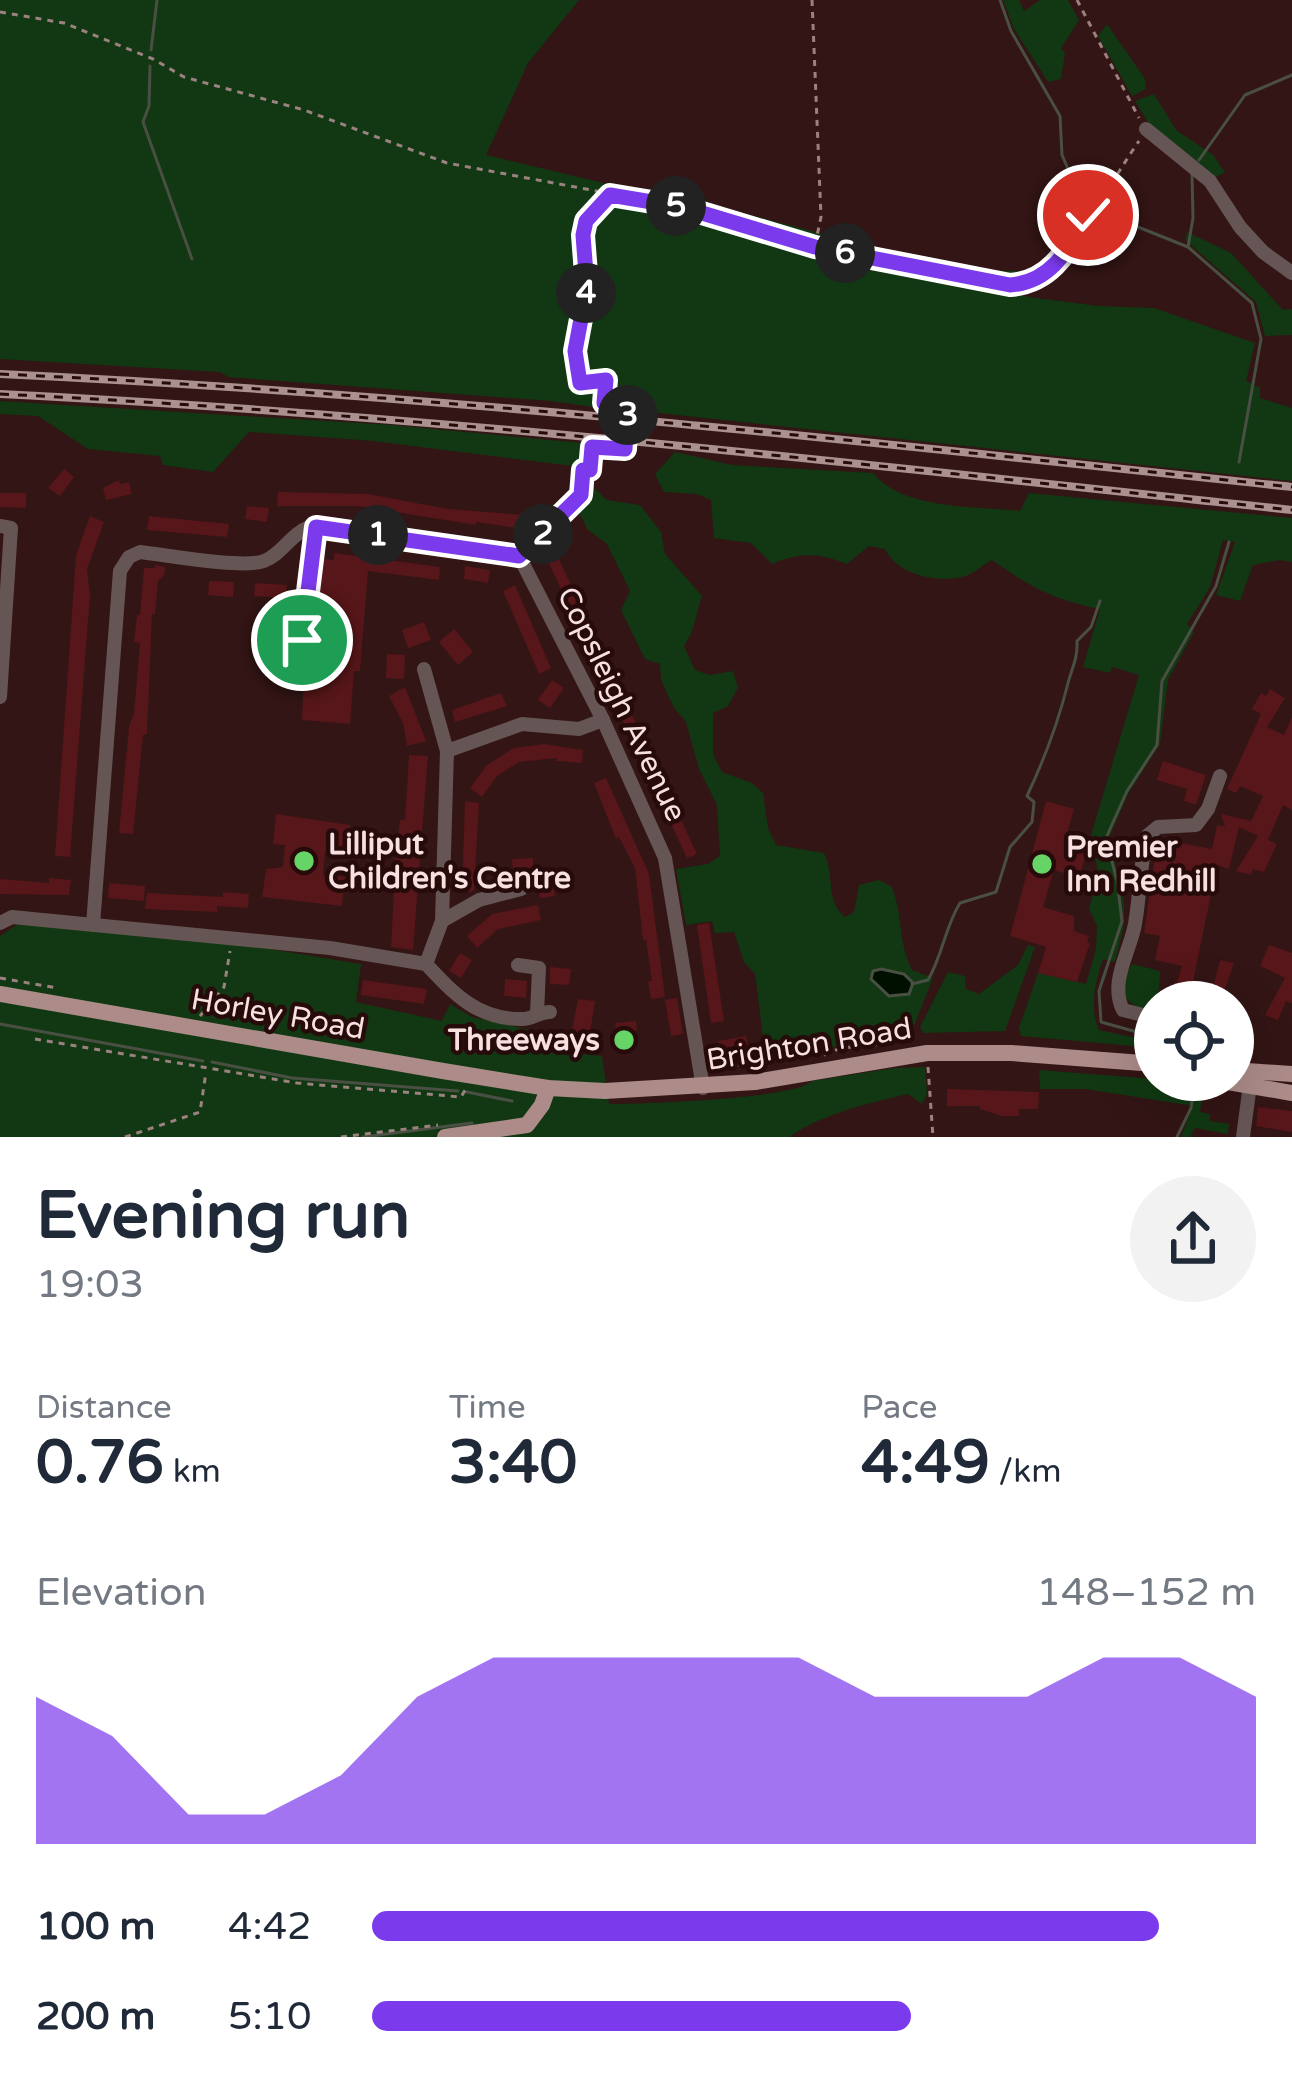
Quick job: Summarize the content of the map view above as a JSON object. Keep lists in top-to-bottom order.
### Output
{
  "streets": {
    "main road": ["Horley Road", "Brighton Road"],
    "street": ["Copsleigh Avenue"]
  },
  "crossings": [
    ["Copsleigh Avenue", "Brighton Road"],
    ["Horley Road", "Brighton Road"]
  ],
  "places": ["Lilliput Children's Centre", "Premier Inn Redhill", "Threeways"],
  "page": {
    "pins": [
      "5",
      "6",
      "4",
      "3",
      "2",
      "1"
    ],
    "heading": ["Evening run", "19:03"],
    "stats": [
      ["Distance", "0.76 km"],
      ["Time", "3:40"],
      ["Pace", "4:49 /km"]
    ],
    "chart": ["Elevation", "148–152 m"],
    "list": [
      {
        "name": "100 m",
        "note": "4:42"
      },
      {
        "name": "200 m",
        "note": "5:10"
      }
    ]
  }
}
